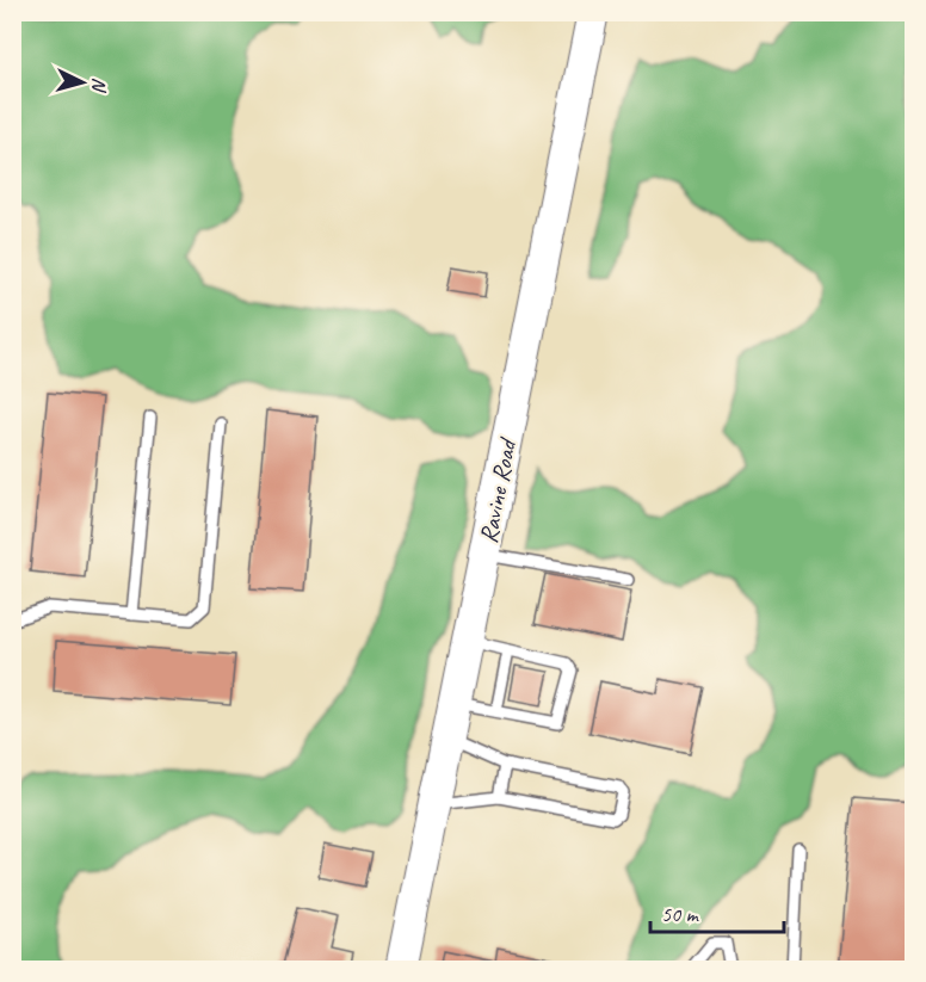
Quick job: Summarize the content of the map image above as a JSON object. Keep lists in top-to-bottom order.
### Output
{
  "streets": {
    "street": ["Ravine Road"]
  },
  "scale_bar": "50 m",
  "north": "right"
}
